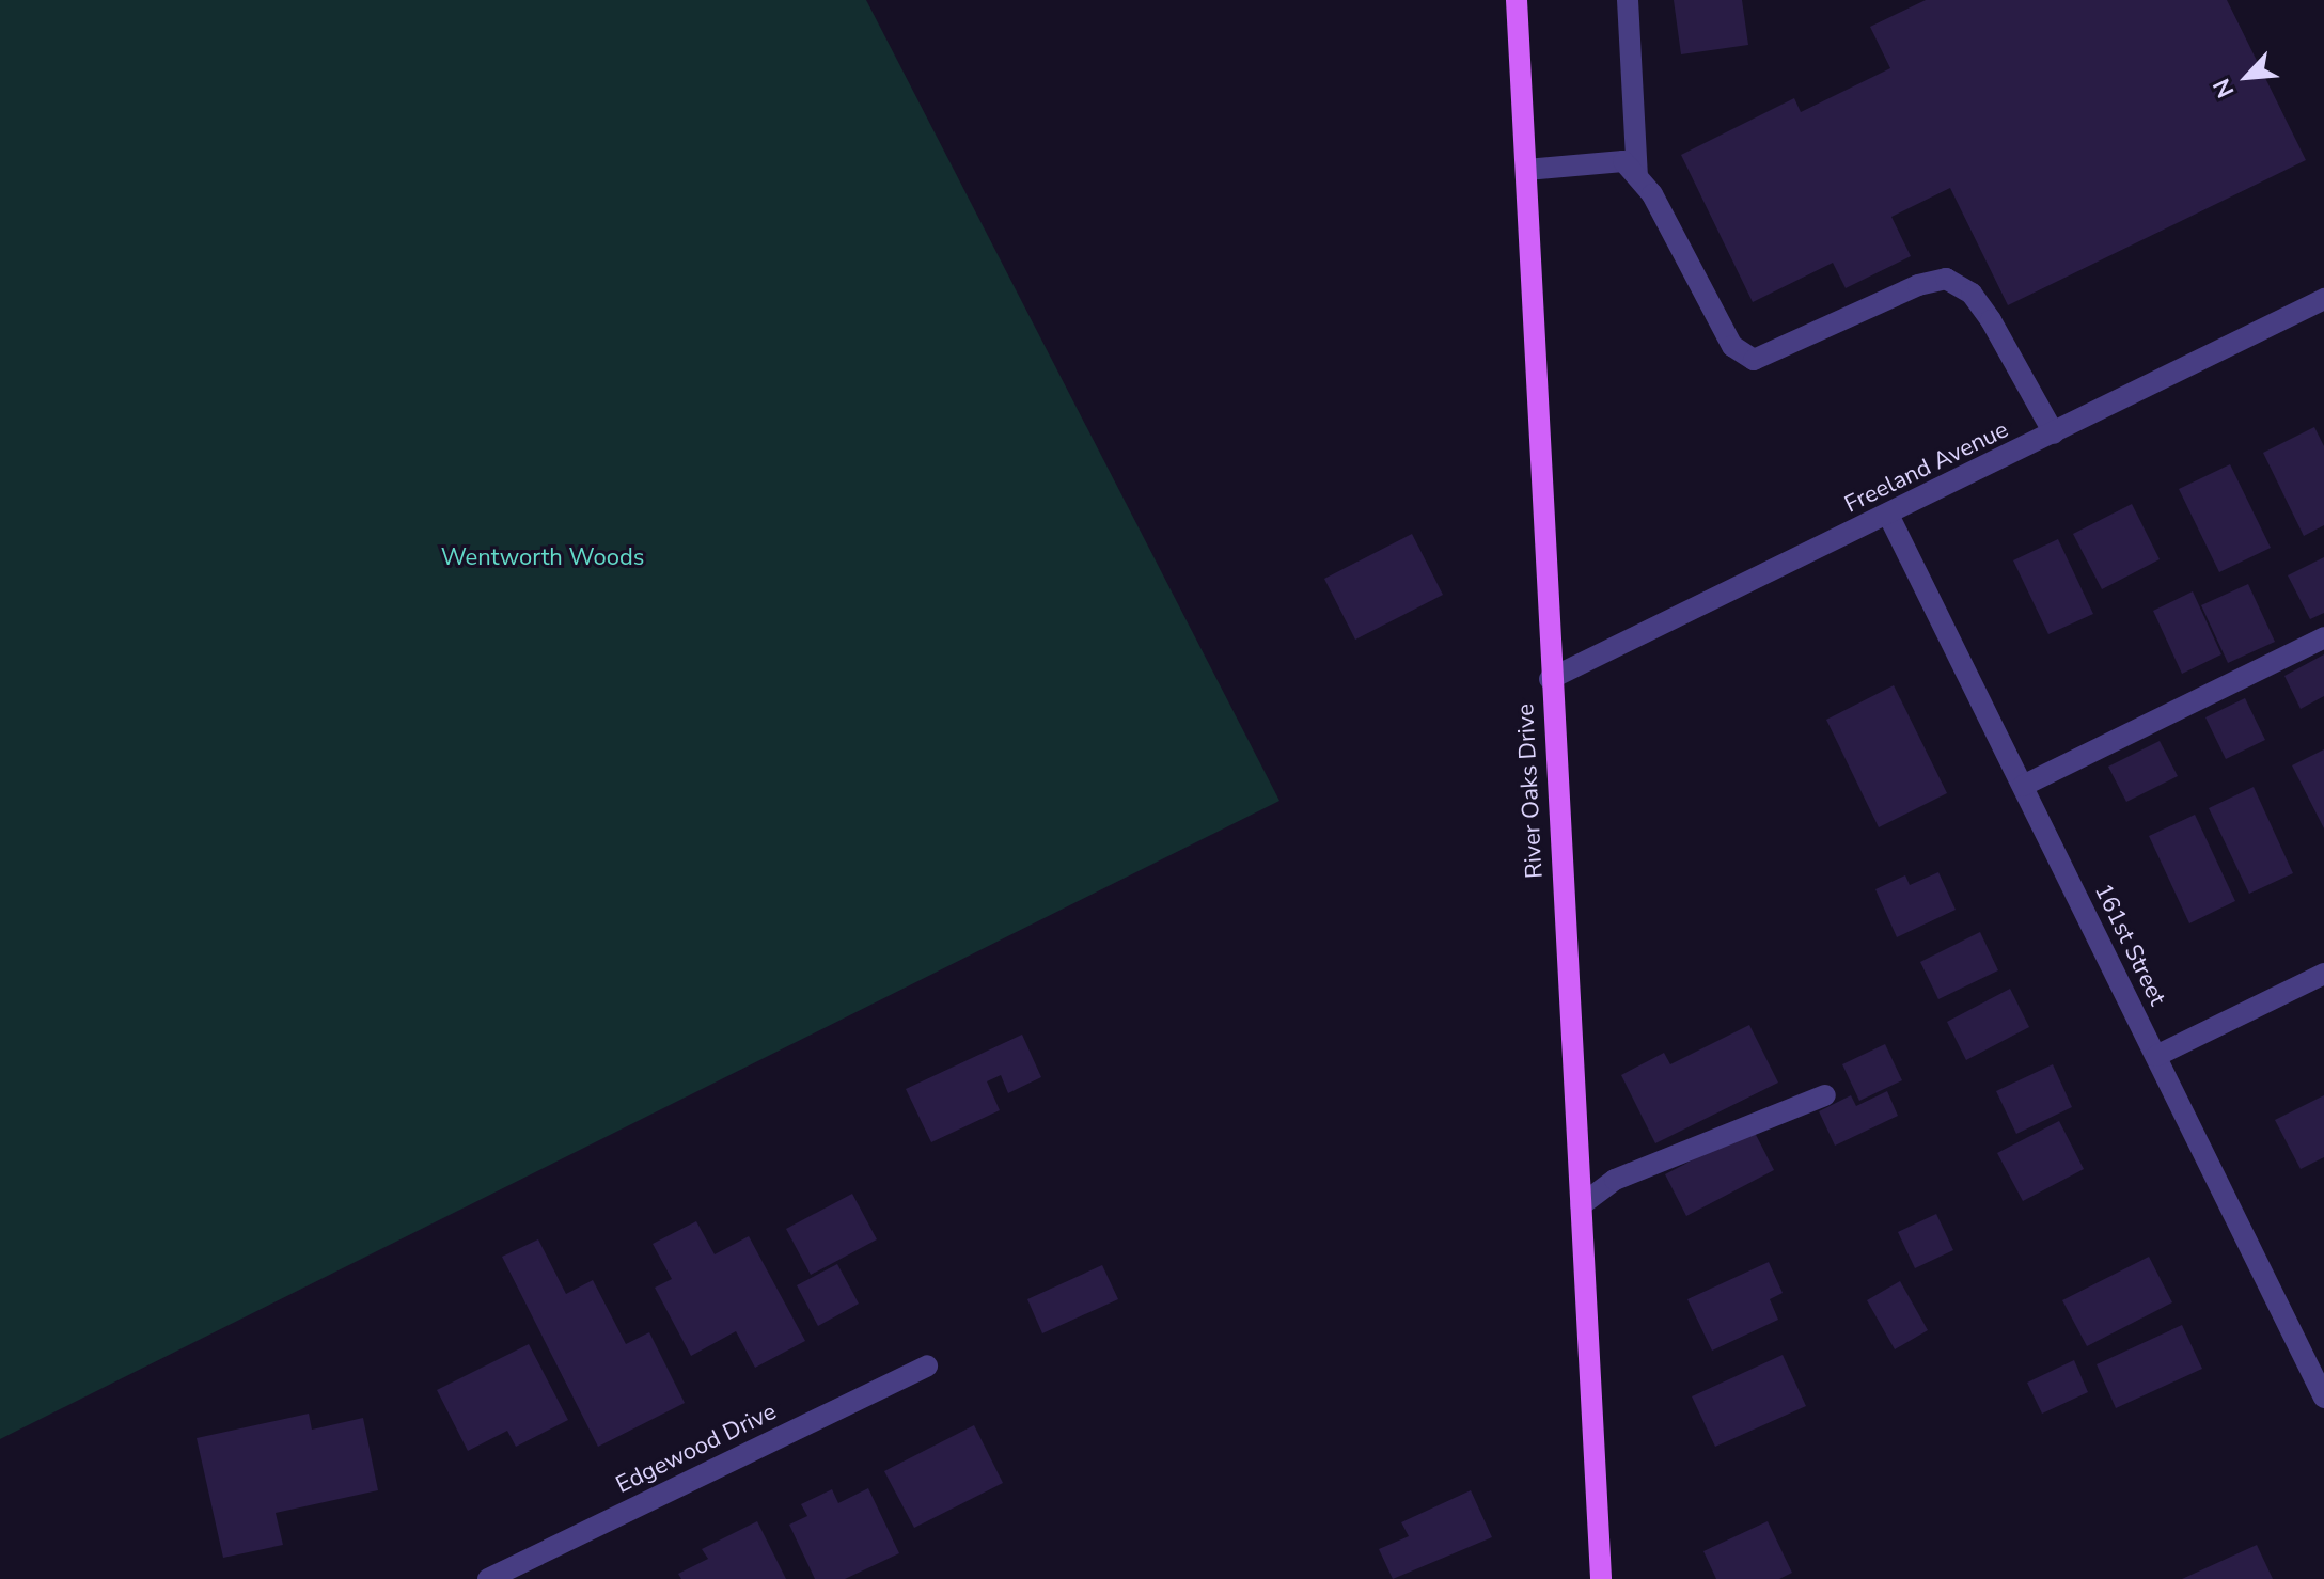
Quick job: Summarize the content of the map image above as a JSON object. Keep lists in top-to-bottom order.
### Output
{
  "streets": {
    "main road": ["River Oaks Drive"],
    "street": ["Freeland Avenue", "161st Street", "Edgewood Drive"]
  },
  "crossings": [
    ["Freeland Avenue", "River Oaks Drive"],
    ["Freeland Avenue", "161st Street"]
  ],
  "parks": ["Wentworth Woods"],
  "north": "bottom left"
}
